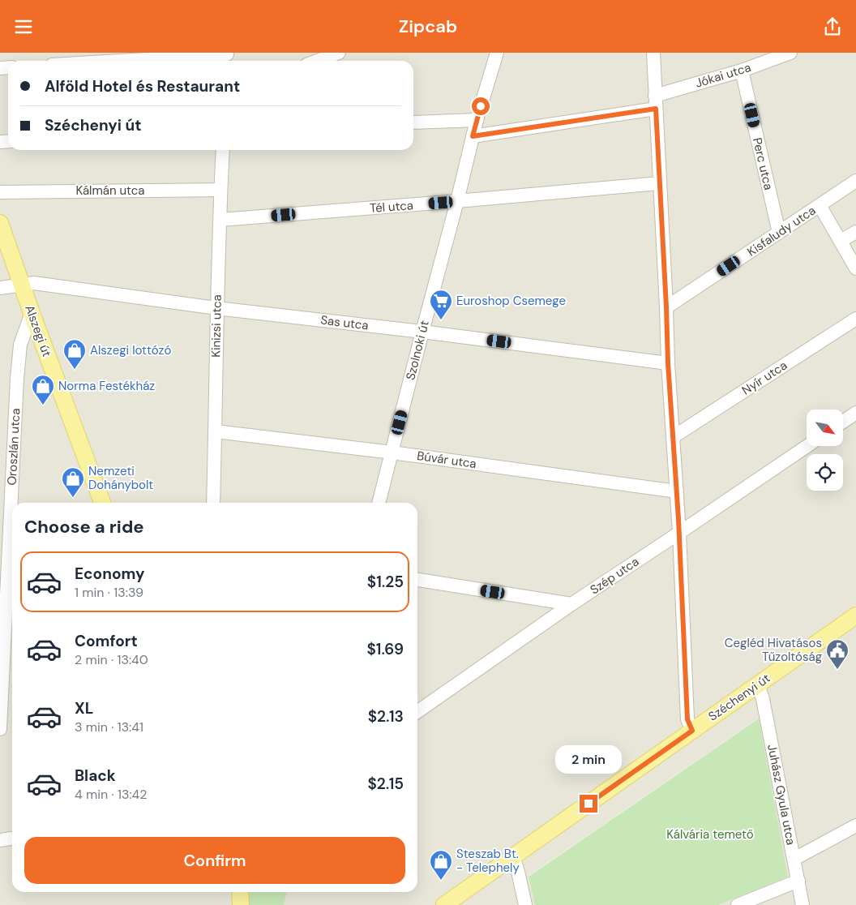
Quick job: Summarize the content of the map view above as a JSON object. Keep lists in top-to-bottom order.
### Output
{
  "streets": {
    "main road": ["Alszegi út", "Széchenyi út"],
    "street": [
      "Jókai utca",
      "Perc utca",
      "Kálmán utca",
      "Tél utca",
      "Kisfaludy utca",
      "Sas utca",
      "Kinizsi utca",
      "Szolnoki út",
      "Nyír utca",
      "Oroszlán utca",
      "Búvár utca",
      "Szép utca",
      "Juhász Gyula utca"
    ]
  },
  "crossings": [
    ["Jókai utca", "Perc utca"],
    ["Jókai utca", "Szolnoki út"],
    ["Perc utca", "Kisfaludy utca"],
    ["Kálmán utca", "Kinizsi utca"],
    ["Tél utca", "Kinizsi utca"],
    ["Tél utca", "Szolnoki út"],
    ["Sas utca", "Kinizsi utca"],
    ["Sas utca", "Alszegi út"],
    ["Sas utca", "Szolnoki út"],
    ["Kinizsi utca", "Búvár utca"],
    ["Alszegi út", "Oroszlán utca"],
    ["Szolnoki út", "Búvár utca"],
    ["Széchenyi út", "Juhász Gyula utca"]
  ],
  "parks": ["Kálvária temető"],
  "places": {
    "supermarket": ["Euroshop Csemege"],
    "shop": [
      "Alszegi lottózó",
      "Norma Festékház",
      "Nemzeti Dohánybolt",
      "Steszab Bt. - Telephely"
    ],
    "public building": ["Cegléd Hivatásos Tűzoltóság"]
  },
  "north": "bottom right",
  "page": {
    "header": "Zipcab",
    "banner": ["Alföld Hotel és Restaurant", "Széchenyi út"],
    "heading": "Choose a ride",
    "list": [
      {
        "name": "Economy",
        "note": "1 min · 13:39",
        "value": "$1.25"
      },
      {
        "name": "Comfort",
        "note": "2 min · 13:40",
        "value": "$1.69"
      },
      {
        "name": "XL",
        "note": "3 min · 13:41",
        "value": "$2.13"
      },
      {
        "name": "Black",
        "note": "4 min · 13:42",
        "value": "$2.15"
      }
    ],
    "bubble": "2 min",
    "buttons": "Confirm"
  }
}
